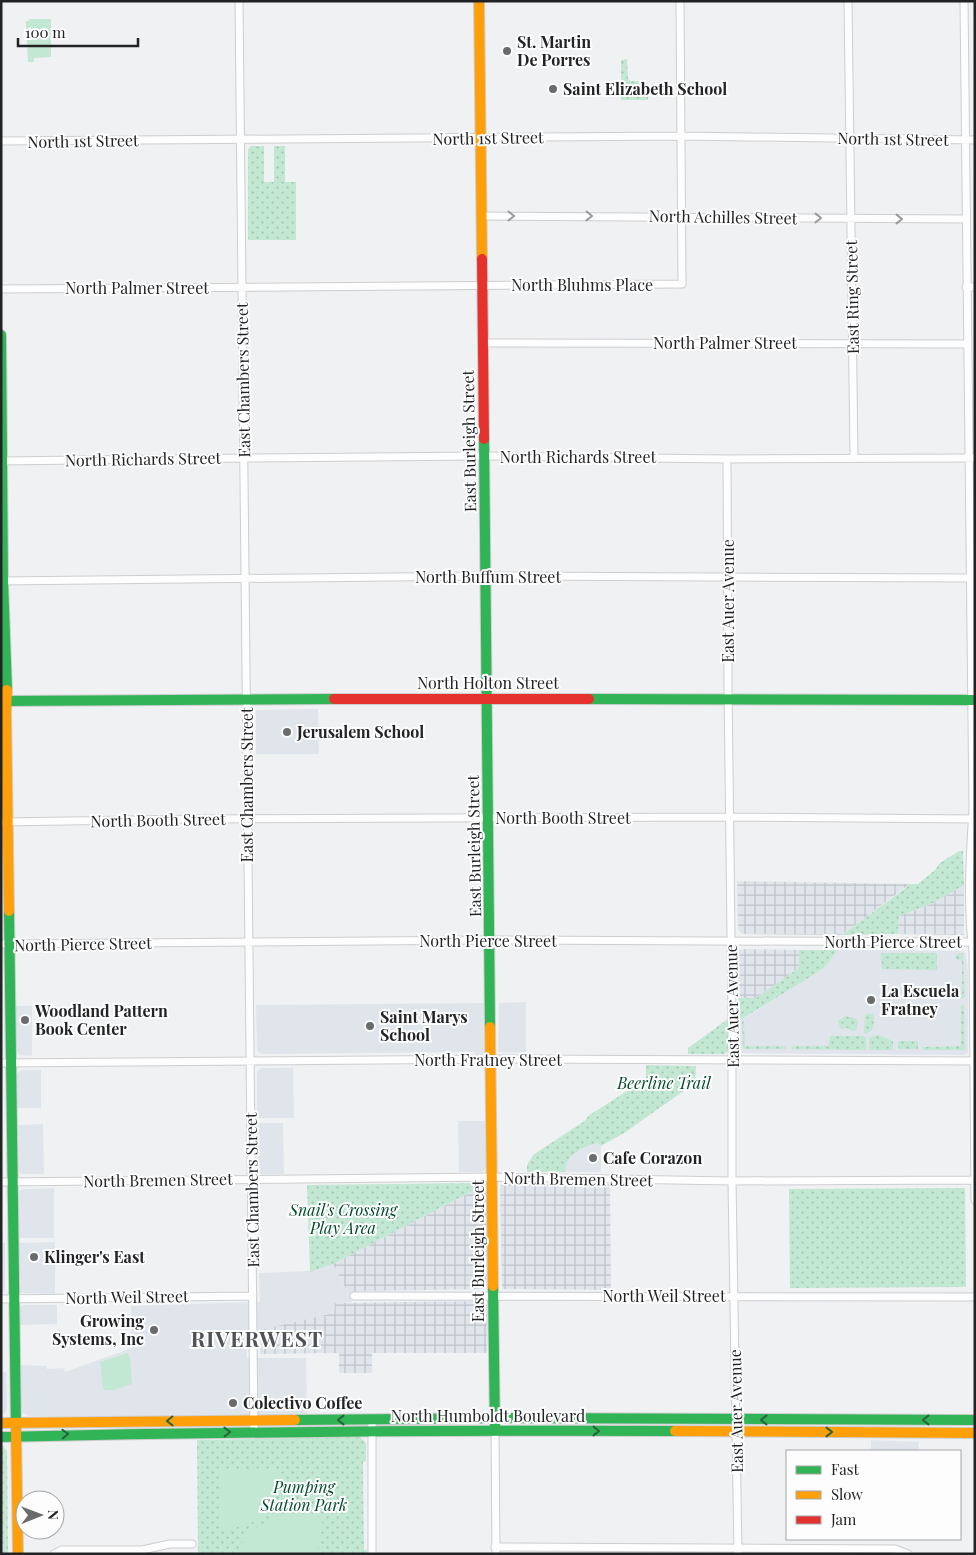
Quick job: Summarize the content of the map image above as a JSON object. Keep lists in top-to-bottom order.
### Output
{
  "streets": {
    "main road": ["East Burleigh Street", "North Holton Street", "North Humboldt Boulevard"],
    "street": [
      "North 1st Street",
      "North Achilles Street",
      "North Bluhms Place",
      "North Palmer Street",
      "East Ring Street",
      "East Chambers Street",
      "North Richards Street",
      "North Buffum Street",
      "East Auer Avenue",
      "North Booth Street",
      "North Pierce Street",
      "North Fratney Street",
      "North Bremen Street",
      "North Weil Street"
    ]
  },
  "crossings": [
    ["North 1st Street", "East Ring Street"],
    ["North 1st Street", "East Chambers Street"],
    ["North 1st Street", "East Burleigh Street"],
    ["North Achilles Street", "North Bluhms Place"],
    ["North Achilles Street", "East Ring Street"],
    ["North Achilles Street", "East Burleigh Street"],
    ["North Bluhms Place", "North Palmer Street"],
    ["North Bluhms Place", "East Burleigh Street"],
    ["North Palmer Street", "East Ring Street"],
    ["North Palmer Street", "East Chambers Street"],
    ["North Palmer Street", "East Burleigh Street"],
    ["East Ring Street", "North Richards Street"],
    ["East Chambers Street", "North Richards Street"],
    ["East Chambers Street", "North Buffum Street"],
    ["East Chambers Street", "North Holton Street"],
    ["East Chambers Street", "North Booth Street"],
    ["East Chambers Street", "North Pierce Street"],
    ["East Chambers Street", "North Fratney Street"],
    ["East Chambers Street", "North Bremen Street"],
    ["East Chambers Street", "North Weil Street"],
    ["East Chambers Street", "North Humboldt Boulevard"],
    ["East Burleigh Street", "North Richards Street"],
    ["East Burleigh Street", "North Buffum Street"],
    ["East Burleigh Street", "North Holton Street"],
    ["East Burleigh Street", "North Booth Street"],
    ["East Burleigh Street", "North Pierce Street"],
    ["East Burleigh Street", "North Fratney Street"],
    ["East Burleigh Street", "North Bremen Street"],
    ["East Burleigh Street", "North Weil Street"],
    ["East Burleigh Street", "North Humboldt Boulevard"],
    ["North Richards Street", "East Auer Avenue"],
    ["North Buffum Street", "East Auer Avenue"],
    ["East Auer Avenue", "North Holton Street"],
    ["East Auer Avenue", "North Booth Street"],
    ["East Auer Avenue", "North Pierce Street"],
    ["East Auer Avenue", "North Fratney Street"],
    ["East Auer Avenue", "North Bremen Street"],
    ["East Auer Avenue", "North Weil Street"],
    ["East Auer Avenue", "North Humboldt Boulevard"]
  ],
  "one_way": ["North Achilles Street"],
  "districts": ["RIVERWEST"],
  "parks": ["Beerline Trail", "Snail's Crossing Play Area", "Pumping Station Park"],
  "places": [
    "St. Martin De Porres",
    "Saint Elizabeth School",
    "Jerusalem School",
    "La Escuela Fratney",
    "Woodland Pattern Book Center",
    "Saint Marys School",
    "Cafe Corazon",
    "Klinger's East",
    "Growing Systems, Inc",
    "Colectivo Coffee"
  ],
  "legend": ["Fast", "Slow", "Jam"],
  "scale_bar": "100 m",
  "north": "right"
}
